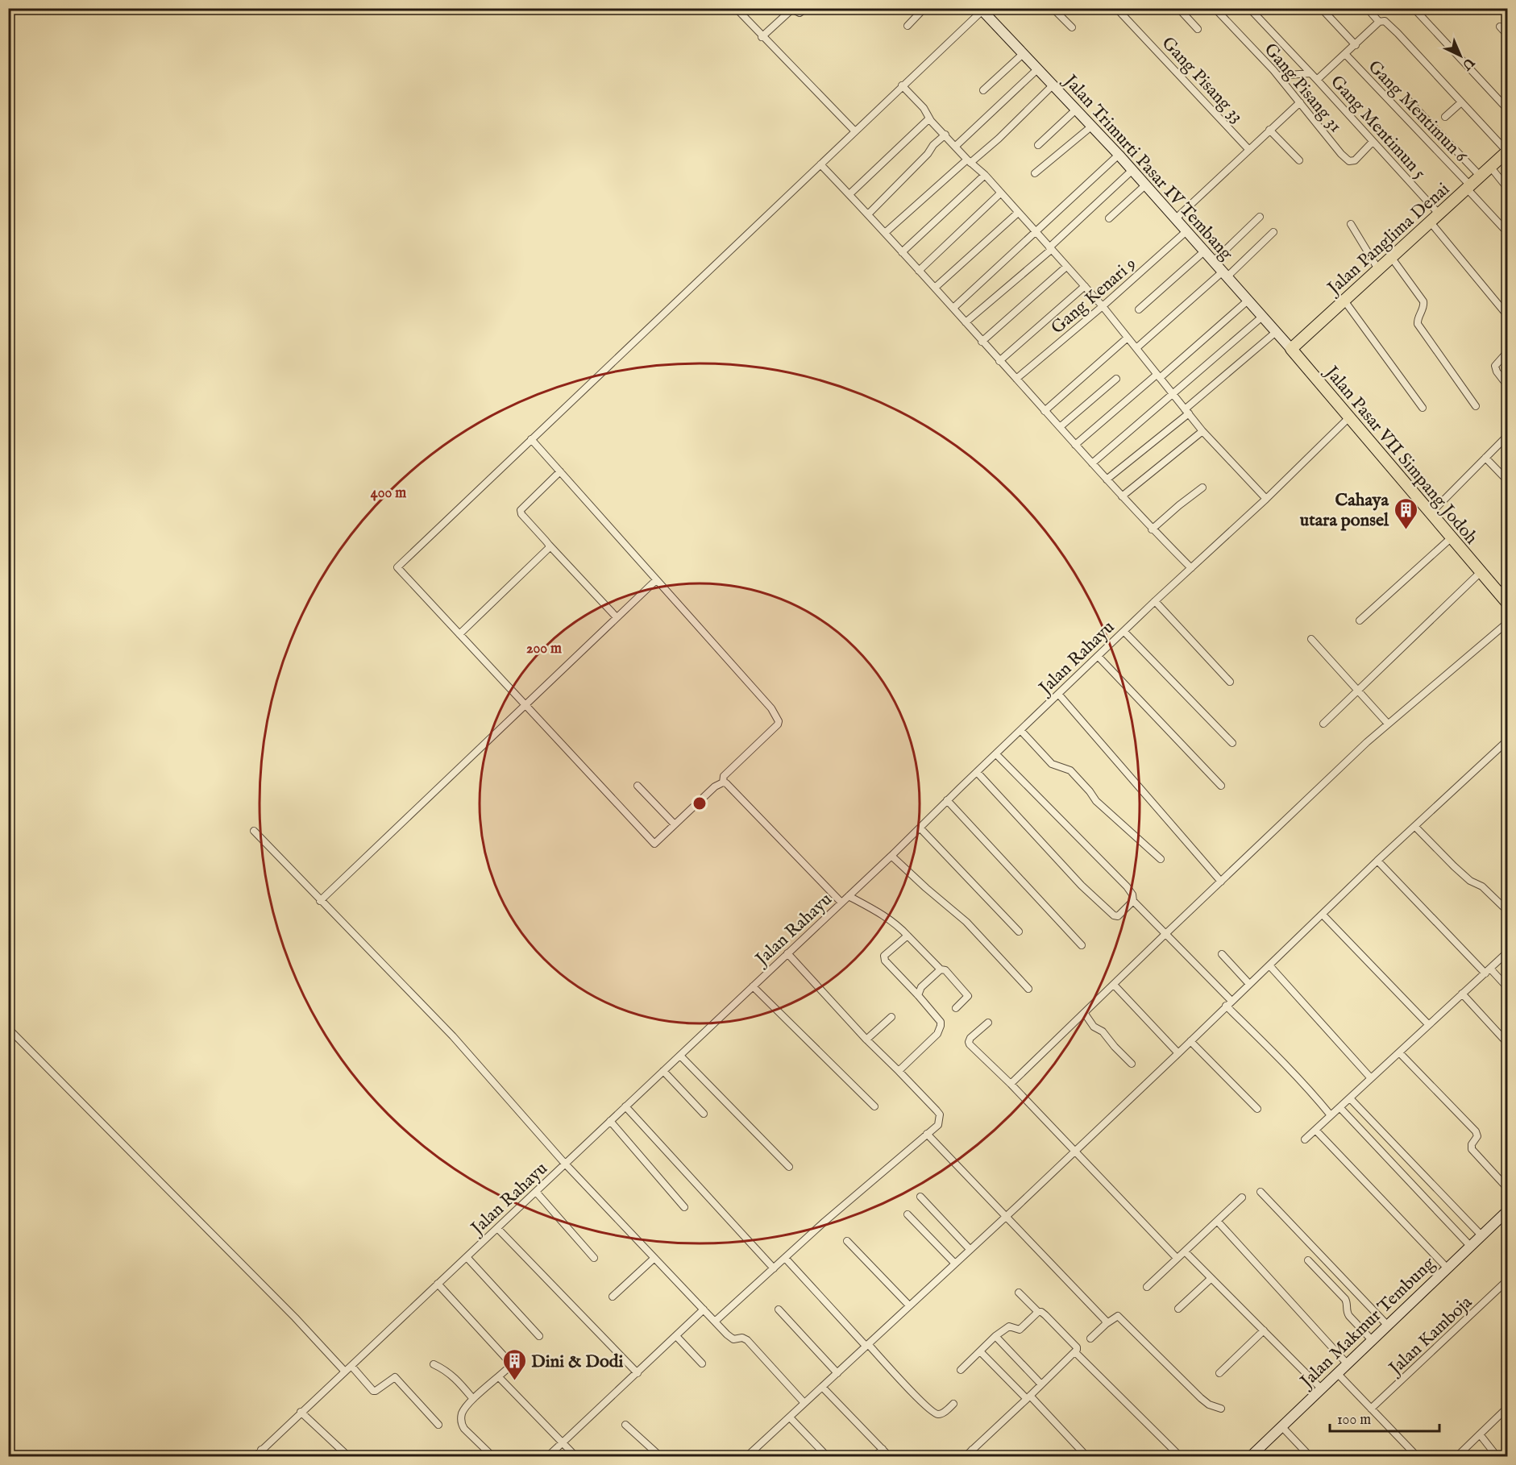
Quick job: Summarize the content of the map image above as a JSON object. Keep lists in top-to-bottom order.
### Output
{
  "streets": {
    "main road": ["Jalan Panglima Denai", "Jalan Pasar VII Simpang Jodoh"],
    "street": [
      "Gang Pisang 33",
      "Gang Pisang 31",
      "Gang Mentimun 6",
      "Gang Mentimun 5",
      "Jalan Trimurti Pasar IV Tembang",
      "Gang Kenari 9",
      "Jalan Rahayu",
      "Jalan Makmur Tembung",
      "Jalan Kamboja"
    ]
  },
  "crossings": [
    ["Gang Pisang 31", "Gang Mentimun 5"],
    ["Gang Mentimun 6", "Jalan Panglima Denai"],
    ["Gang Mentimun 5", "Jalan Panglima Denai"],
    ["Jalan Trimurti Pasar IV Tembang", "Jalan Panglima Denai"],
    ["Jalan Trimurti Pasar IV Tembang", "Gang Kenari 9"],
    ["Jalan Trimurti Pasar IV Tembang", "Jalan Pasar VII Simpang Jodoh"],
    ["Jalan Panglima Denai", "Jalan Pasar VII Simpang Jodoh"],
    ["Jalan Pasar VII Simpang Jodoh", "Jalan Rahayu"]
  ],
  "places": {
    "building": ["Cahaya utara ponsel", "Dini & Dodi"]
  },
  "scale_bar": "100 m",
  "north": "bottom right",
  "rings": ["400 m", "200 m"]
}
